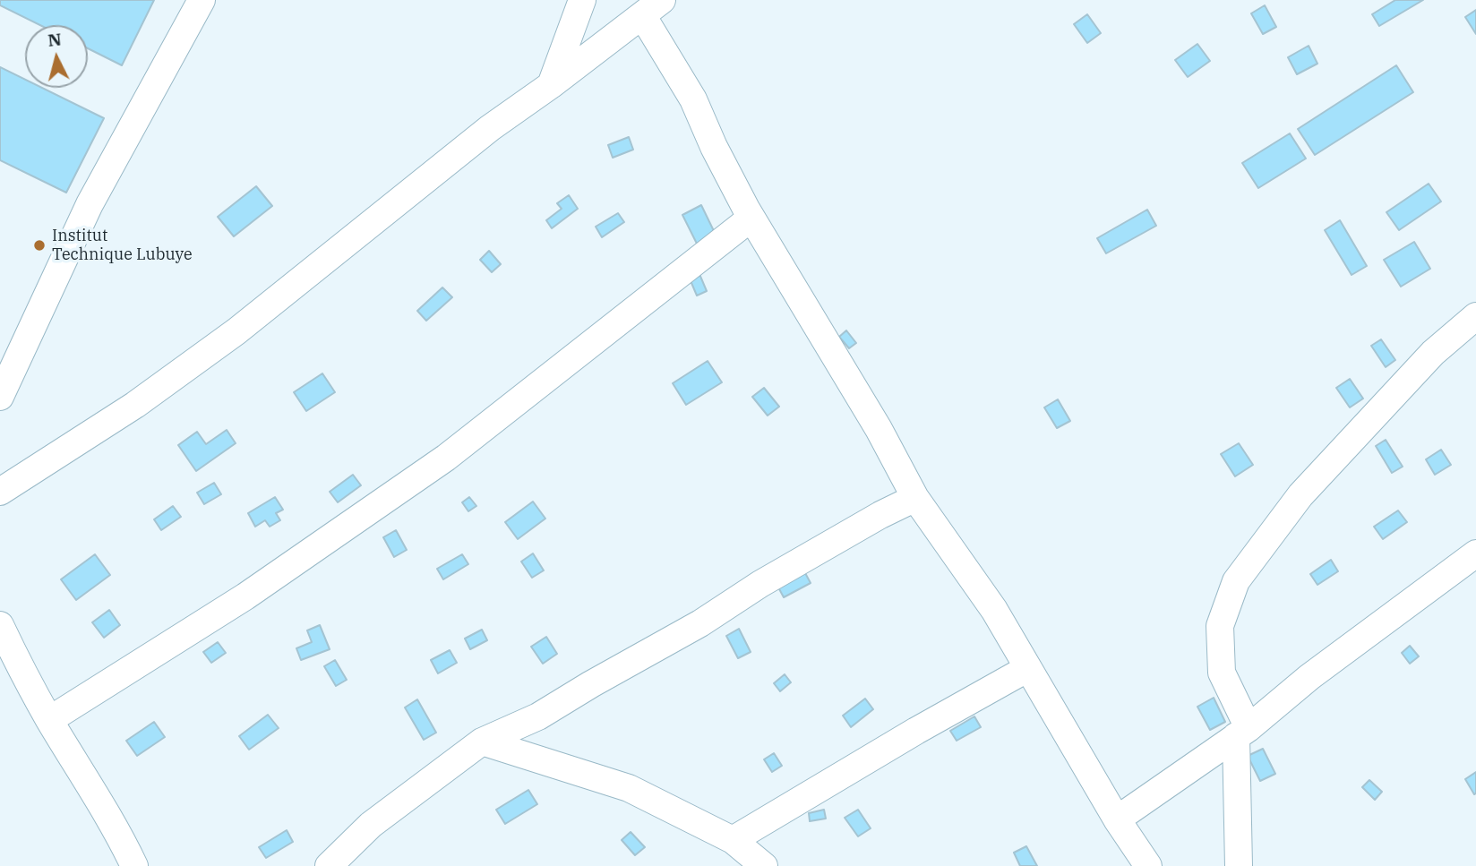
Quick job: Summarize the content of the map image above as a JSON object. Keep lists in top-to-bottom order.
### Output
{
  "places": ["Institut Technique Lubuye"],
  "north": "top"
}
